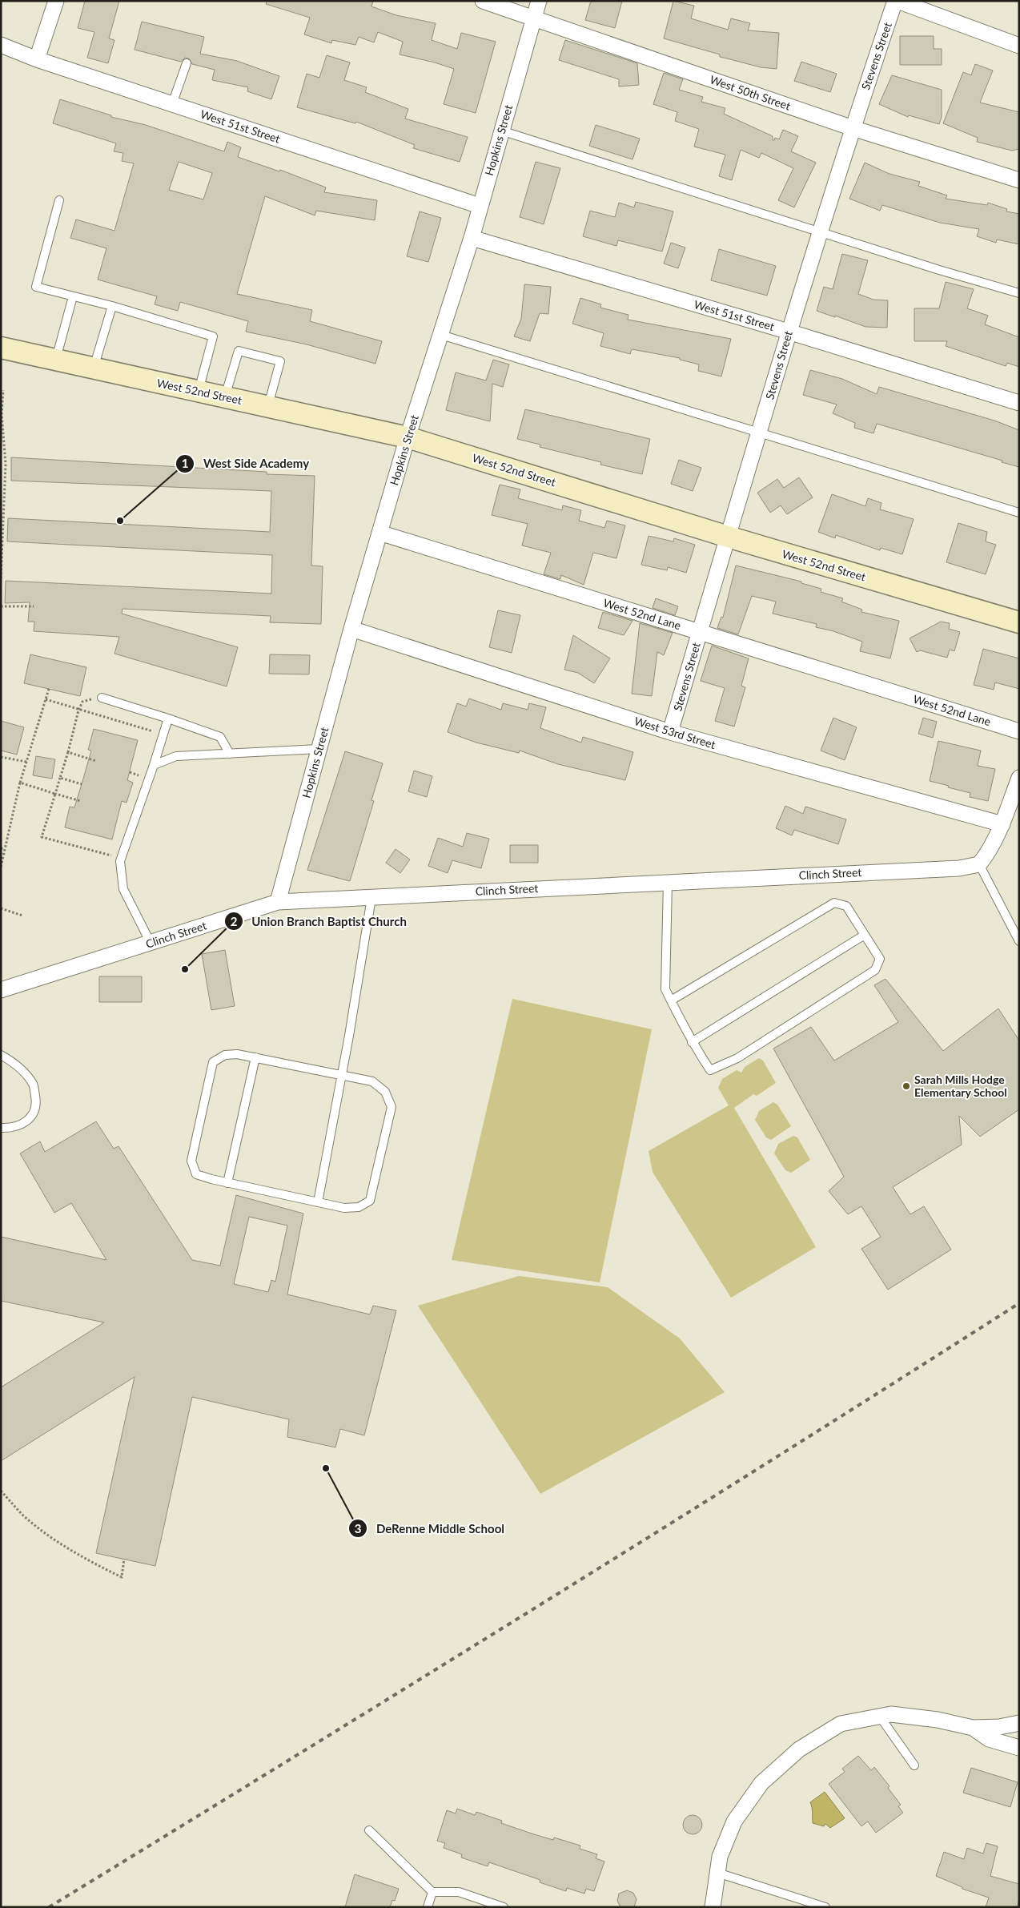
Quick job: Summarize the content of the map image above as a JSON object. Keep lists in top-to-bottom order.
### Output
{
  "streets": {
    "main road": ["West 52nd Street"],
    "street": [
      "Stevens Street",
      "West 50th Street",
      "West 51st Street",
      "Hopkins Street",
      "West 52nd Lane",
      "West 53rd Street",
      "Clinch Street"
    ]
  },
  "crossings": [
    ["Stevens Street", "West 50th Street"],
    ["Stevens Street", "West 51st Street"],
    ["Stevens Street", "West 52nd Street"],
    ["Stevens Street", "West 52nd Lane"],
    ["Stevens Street", "West 53rd Street"],
    ["West 50th Street", "Hopkins Street"],
    ["West 51st Street", "Hopkins Street"],
    ["Hopkins Street", "West 52nd Street"],
    ["Hopkins Street", "West 52nd Lane"],
    ["Hopkins Street", "West 53rd Street"],
    ["Hopkins Street", "Clinch Street"]
  ],
  "places": [
    "West Side Academy",
    "Union Branch Baptist Church",
    "Sarah Mills Hodge Elementary School",
    "DeRenne Middle School"
  ]
}
